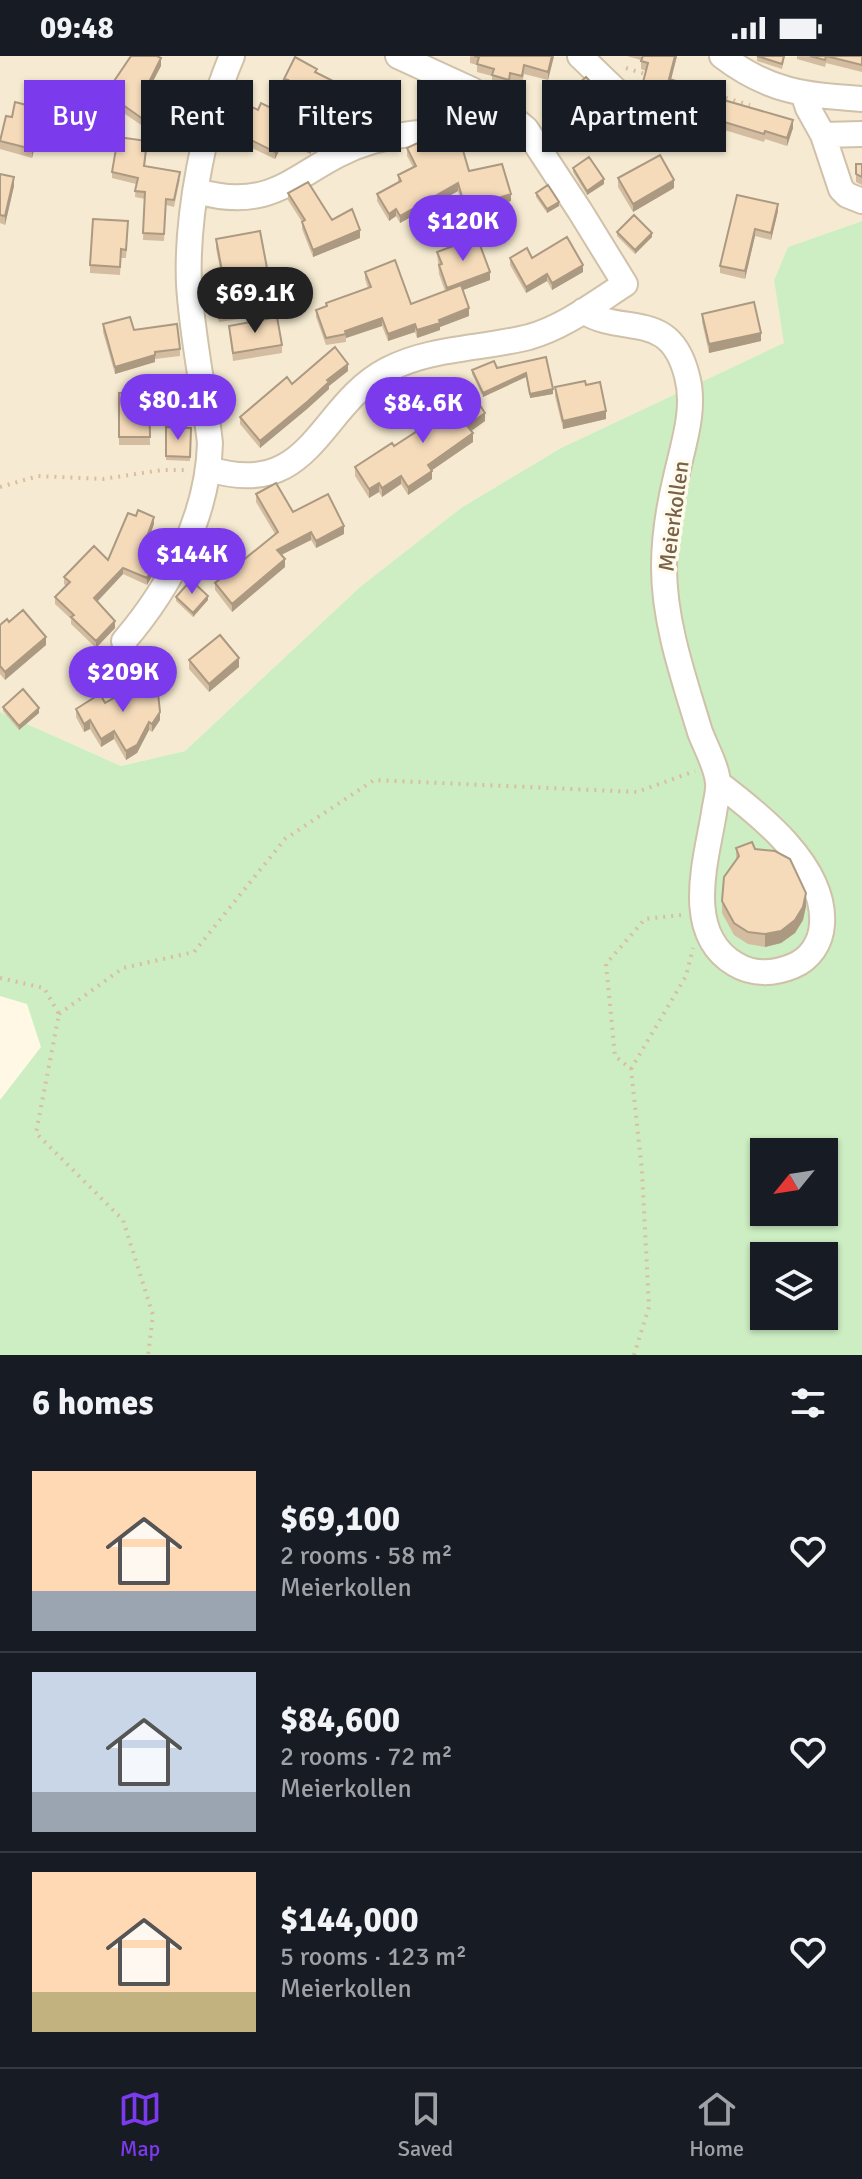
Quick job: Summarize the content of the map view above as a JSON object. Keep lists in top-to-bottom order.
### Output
{
  "streets": {
    "street": ["Meierkollen"]
  },
  "north": "bottom left",
  "page": {
    "status": "09:48",
    "chip": [
      "Buy",
      "Rent",
      "Filters",
      "New",
      "Apartment"
    ],
    "price": [
      "$120K",
      "$69.1K",
      "$80.1K",
      "$84.6K",
      "$144K",
      "$209K"
    ],
    "heading": "6 homes",
    "list": [
      {
        "name": "$69,100",
        "note": "2 rooms · 58 m² · Meierkollen"
      },
      {
        "name": "$84,600",
        "note": "2 rooms · 72 m² · Meierkollen"
      },
      {
        "name": "$144,000",
        "note": "5 rooms · 123 m² · Meierkollen"
      }
    ],
    "tabs": ["Map", "Saved", "Home"]
  }
}
